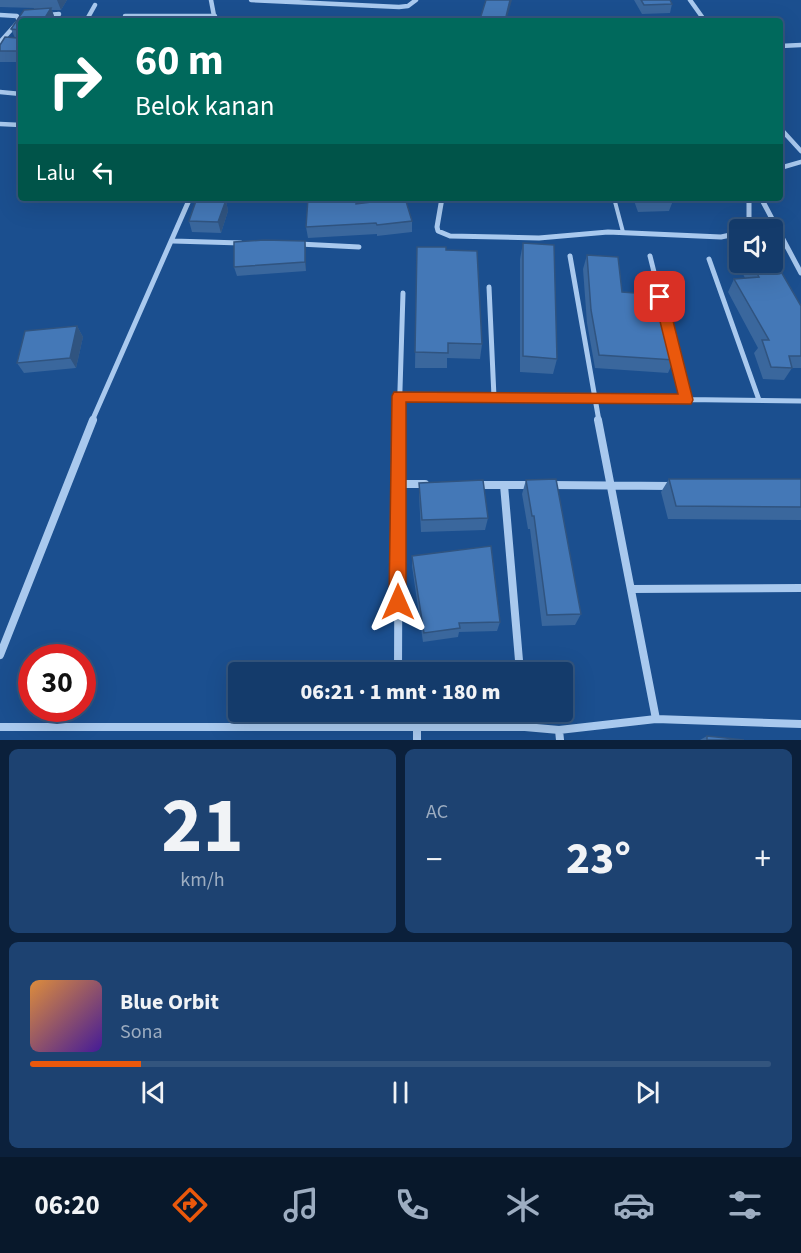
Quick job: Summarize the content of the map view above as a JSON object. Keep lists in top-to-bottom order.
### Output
{
  "page": {
    "turn": ["60 m", "Belok kanan"],
    "then": "Lalu",
    "limit": "30",
    "trip": "06:21 · 1 mnt · 180 m",
    "tile": [
      ["21", "km/h"],
      "AC"
    ],
    "heat": ["−", "23°", "+"],
    "song": ["Blue Orbit", "Sona"],
    "tabs": "06:20"
  }
}
